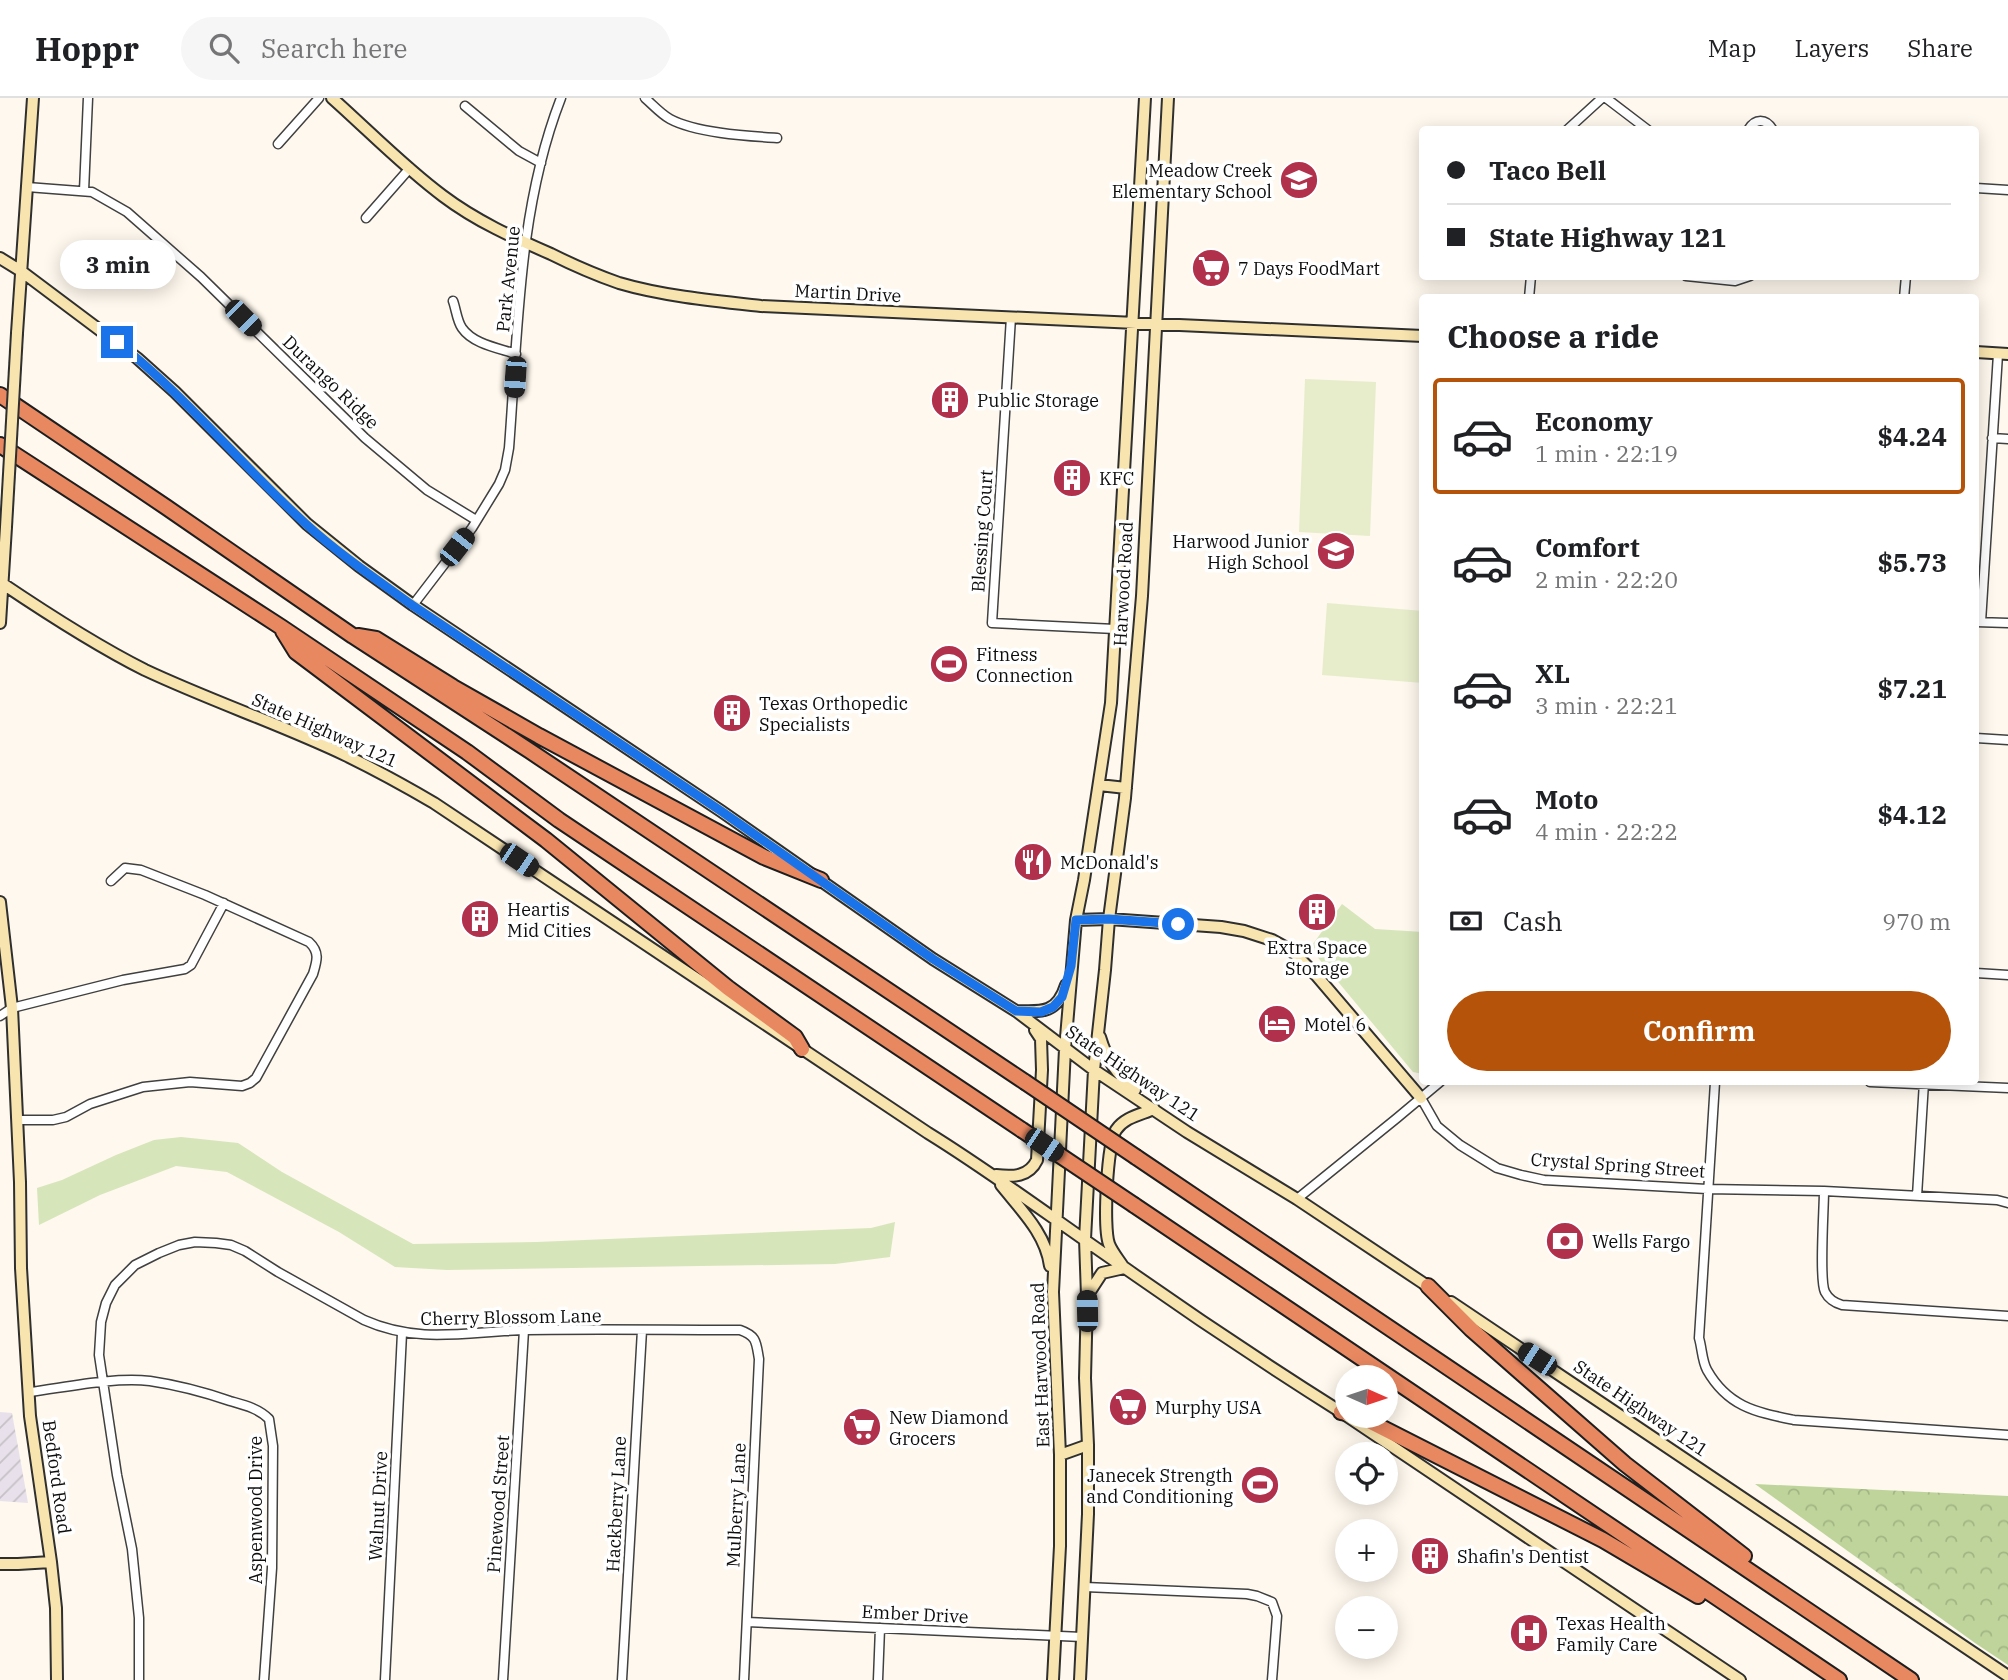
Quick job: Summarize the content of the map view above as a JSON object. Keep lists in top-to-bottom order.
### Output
{
  "streets": {
    "main road": [
      "Martin Drive",
      "Harwood Road",
      "State Highway 121",
      "Crystal Spring Street",
      "East Harwood Road",
      "Bedford Road"
    ],
    "street": [
      "Park Avenue",
      "Durango Ridge",
      "Blessing Court",
      "Cherry Blossom Lane",
      "Pinewood Street",
      "Hackberry Lane",
      "Mulberry Lane",
      "Walnut Drive",
      "Aspenwood Drive",
      "Ember Drive"
    ]
  },
  "crossings": [
    ["Park Avenue", "Martin Drive"],
    ["Park Avenue", "Durango Ridge"],
    ["Park Avenue", "State Highway 121"],
    ["Martin Drive", "Blessing Court"],
    ["Martin Drive", "Harwood Road"],
    ["Blessing Court", "Harwood Road"],
    ["Harwood Road", "State Highway 121"],
    ["Harwood Road", "Crystal Spring Street"],
    ["Harwood Road", "East Harwood Road"],
    ["State Highway 121", "East Harwood Road"],
    ["Cherry Blossom Lane", "Pinewood Street"],
    ["Cherry Blossom Lane", "Hackberry Lane"],
    ["Cherry Blossom Lane", "Mulberry Lane"],
    ["Cherry Blossom Lane", "Walnut Drive"],
    ["Cherry Blossom Lane", "Aspenwood Drive"],
    ["East Harwood Road", "Ember Drive"],
    ["Bedford Road", "Aspenwood Drive"],
    ["Mulberry Lane", "Ember Drive"]
  ],
  "places": {
    "school or university": ["Meadow Creek Elementary School", "Harwood Junior High School"],
    "supermarket": ["7 Days FoodMart", "Murphy USA", "New Diamond Grocers"],
    "building": [
      "Public Storage",
      "KFC",
      "Texas Orthopedic Specialists",
      "Extra Space Storage",
      "Heartis Mid Cities",
      "Shafin's Dentist"
    ],
    "sports": ["Fitness Connection", "Janecek Strength and Conditioning"],
    "restaurant": ["McDonald's"],
    "hotel": ["Motel 6"],
    "bank": ["Wells Fargo"],
    "hospital": ["Texas Health Family Care"]
  },
  "north": "right",
  "page": {
    "header": "Hoppr",
    "search": "Search here",
    "nav": ["Map", "Layers", "Share"],
    "banner": ["Taco Bell", "State Highway 121"],
    "bubble": "3 min",
    "heading": "Choose a ride",
    "list": [
      {
        "name": "Economy",
        "note": "1 min · 22:19",
        "value": "$4.24"
      },
      {
        "name": "Comfort",
        "note": "2 min · 22:20",
        "value": "$5.73"
      },
      {
        "name": "XL",
        "note": "3 min · 22:21",
        "value": "$7.21"
      },
      {
        "name": "Moto",
        "note": "4 min · 22:22",
        "value": "$4.12"
      }
    ],
    "pay": ["Cash", "970 m"],
    "buttons": "Confirm",
    "map_buttons": ["+", "−"]
  }
}
